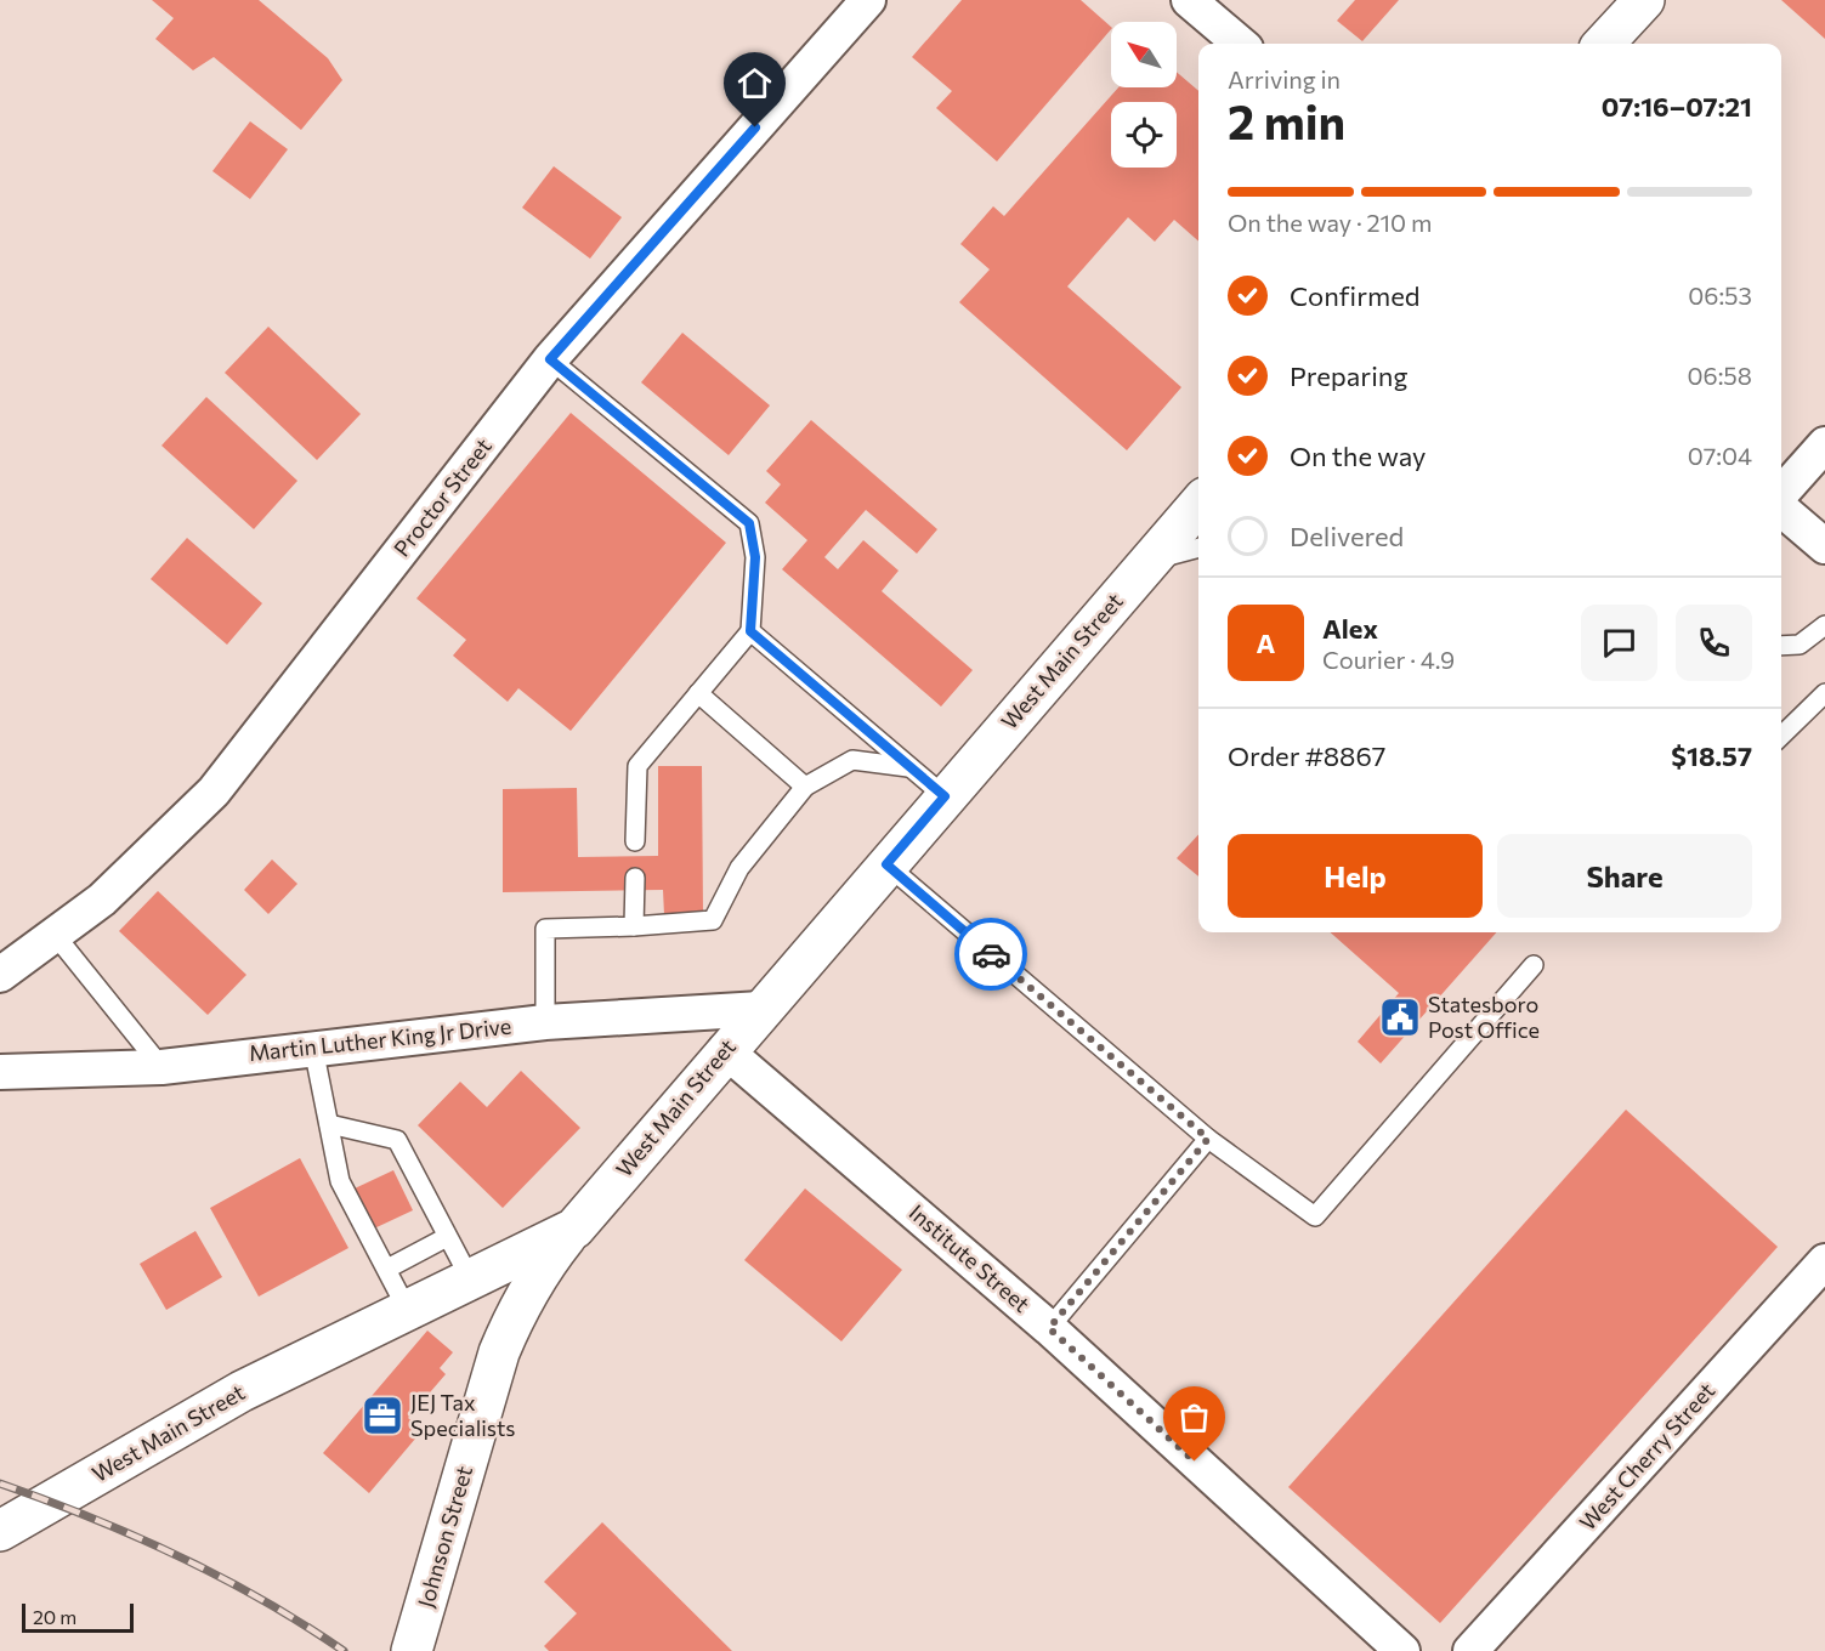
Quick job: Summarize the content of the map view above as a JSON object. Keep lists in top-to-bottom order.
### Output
{
  "streets": {
    "street": [
      "Proctor Street",
      "West Main Street",
      "Martin Luther King Jr Drive",
      "Institute Street",
      "West Cherry Street",
      "Johnson Street"
    ]
  },
  "crossings": [
    ["West Main Street", "Martin Luther King Jr Drive"],
    ["West Main Street", "Institute Street"],
    ["West Main Street", "Johnson Street"]
  ],
  "places": {
    "public building": ["Statesboro Post Office"],
    "office": ["JEJ Tax Specialists"]
  },
  "scale_bar": "20 m",
  "north": "top left",
  "page": {
    "heading": ["2 min", "Arriving in", "07:16–07:21"],
    "panel": [
      "Alex",
      "Courier · 4.9",
      "Order #8867",
      "$18.57"
    ],
    "bar": "On the way · 210 m",
    "list": [
      ["Confirmed", "06:53"],
      ["Preparing", "06:58"],
      ["On the way", "07:04"],
      "Delivered"
    ],
    "round": "A",
    "buttons": ["Help", "Share"],
    "scale": "20 m"
  }
}
